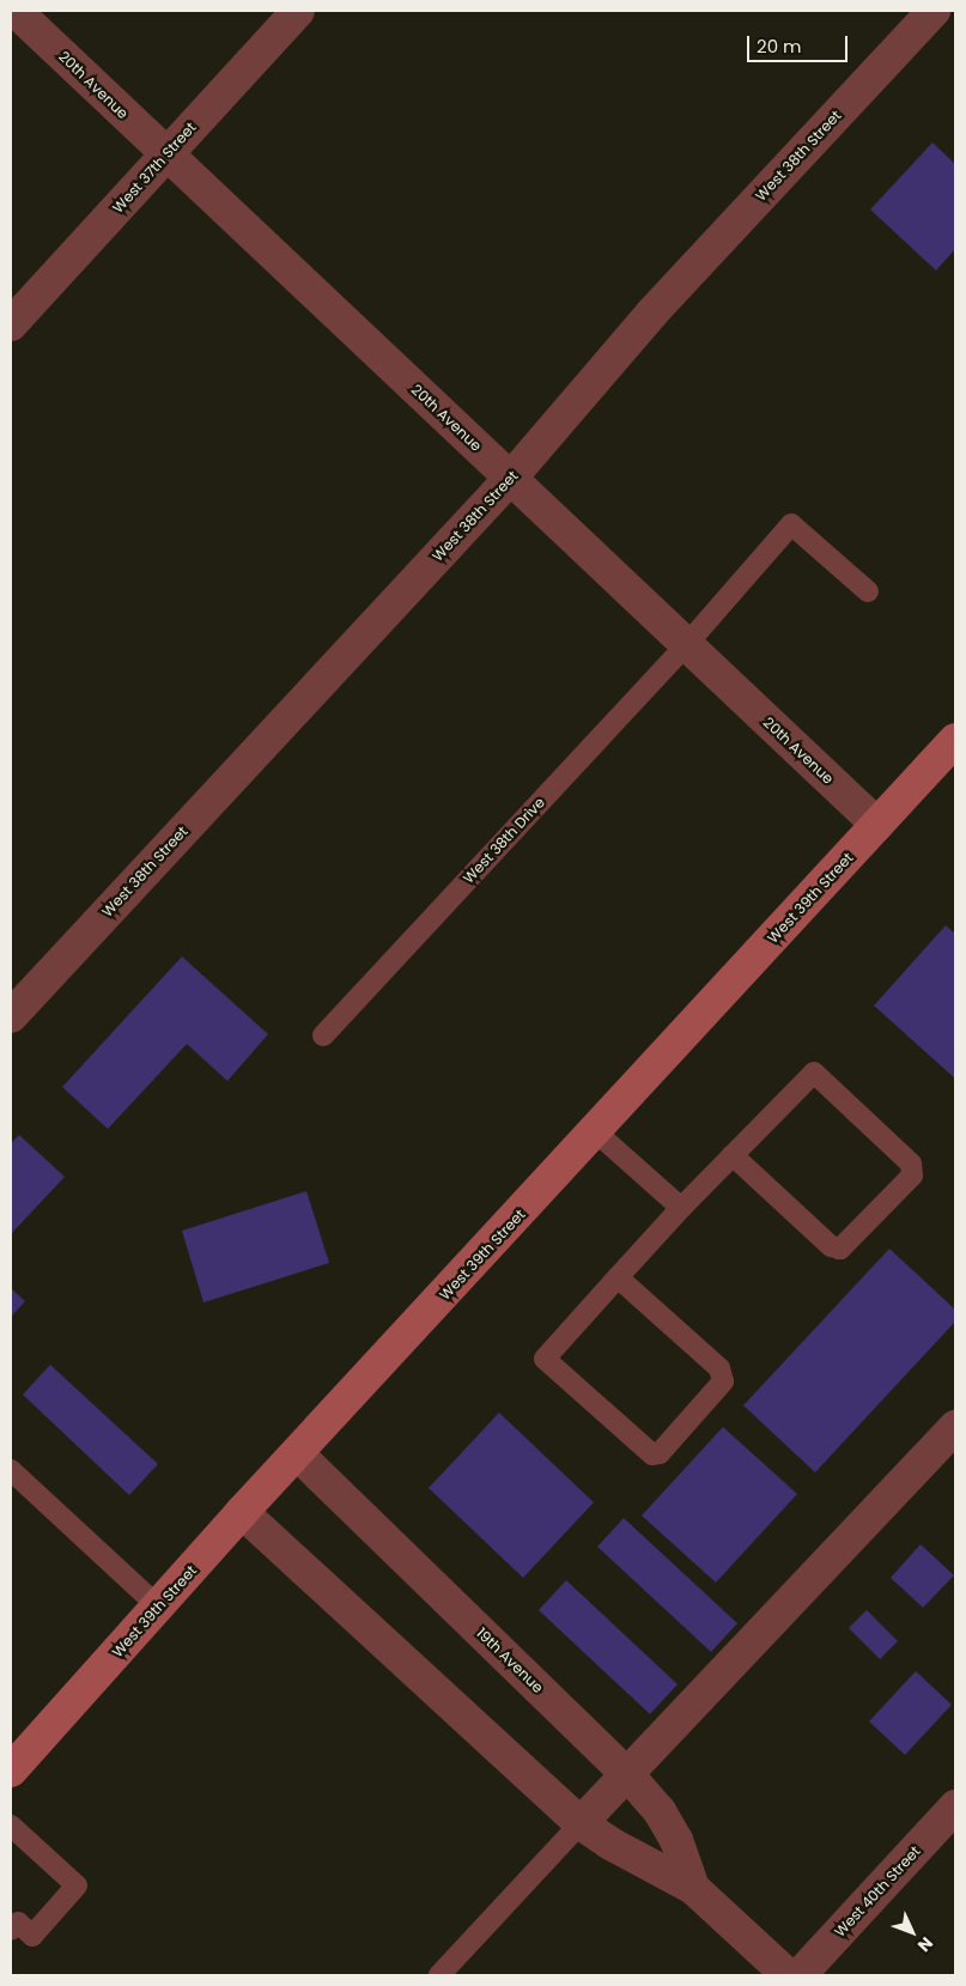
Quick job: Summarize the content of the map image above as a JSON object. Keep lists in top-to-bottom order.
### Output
{
  "streets": {
    "main road": ["West 39th Street"],
    "street": [
      "20th Avenue",
      "West 38th Street",
      "West 37th Street",
      "19th Avenue",
      "West 40th Street"
    ],
    "lane": ["West 38th Drive"]
  },
  "crossings": [
    ["20th Avenue", "West 38th Street"],
    ["20th Avenue", "West 37th Street"],
    ["20th Avenue", "West 38th Drive"],
    ["20th Avenue", "West 39th Street"],
    ["West 39th Street", "19th Avenue"]
  ],
  "scale_bar": "20 m",
  "north": "bottom right"
}
